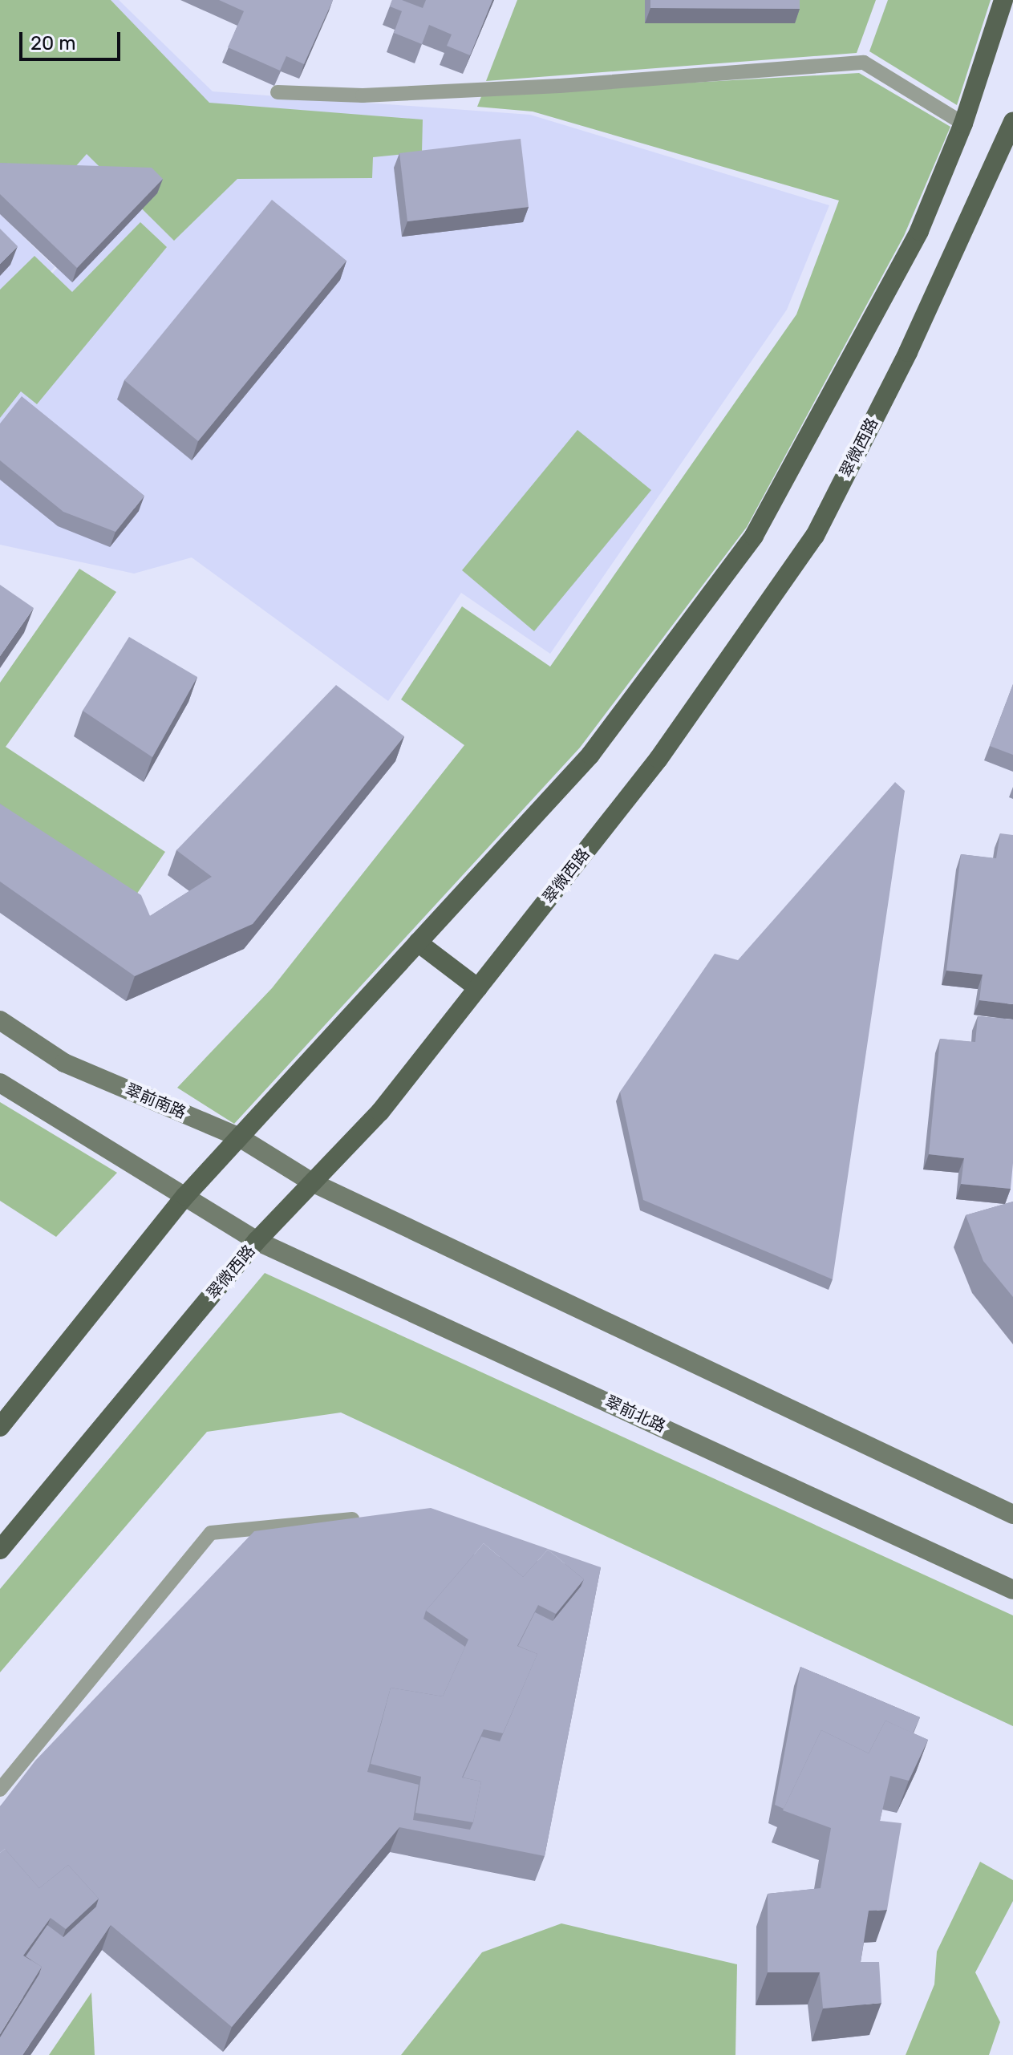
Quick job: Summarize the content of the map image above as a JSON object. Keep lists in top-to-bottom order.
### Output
{
  "streets": {
    "main road": ["翠微西路", "翠前南路", "翠前北路"]
  },
  "crossings": [
    ["翠微西路", "翠前南路"],
    ["翠微西路", "翠前北路"]
  ],
  "scale_bar": "20 m"
}
